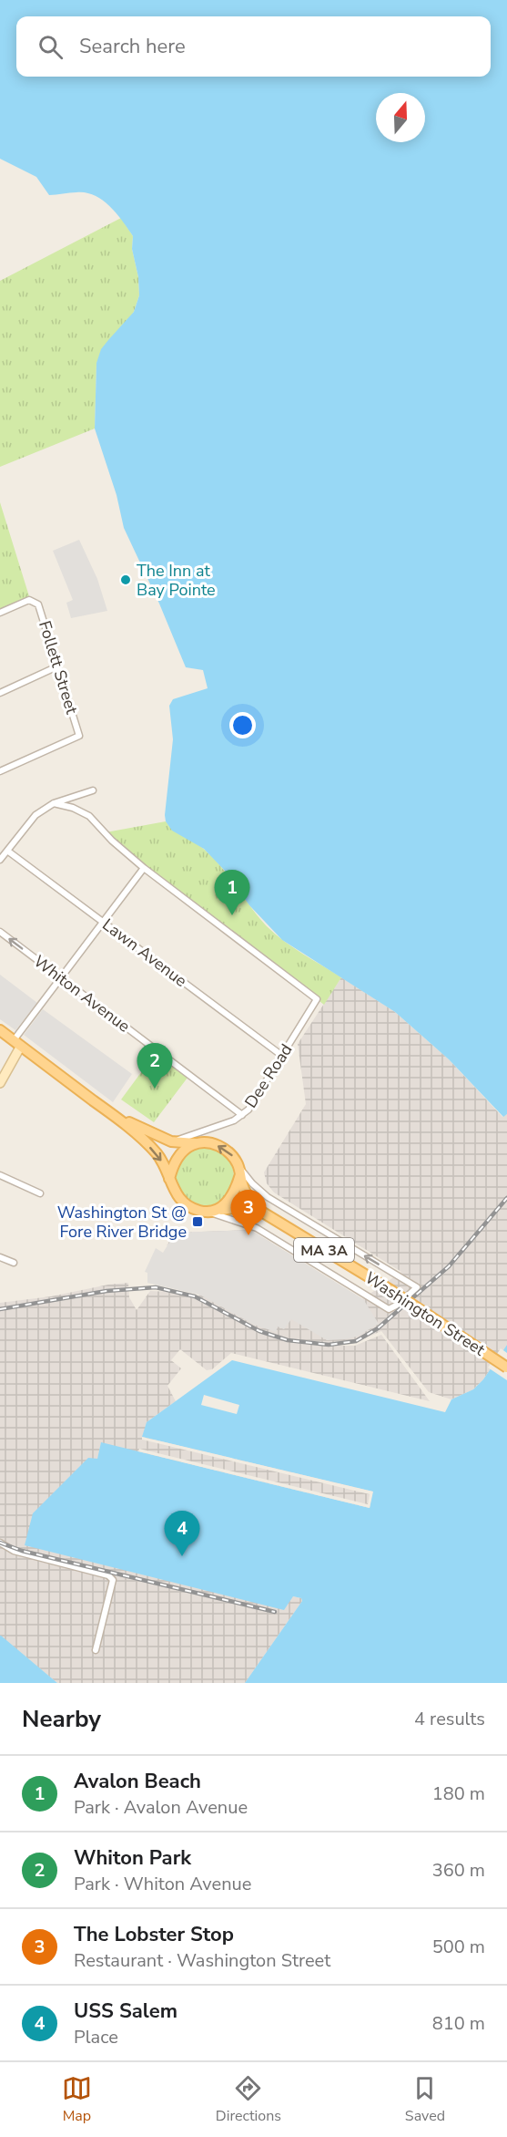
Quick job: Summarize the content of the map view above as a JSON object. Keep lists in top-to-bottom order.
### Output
{
  "streets": {
    "main road": ["MA 3A", "Washington Street"],
    "street": [
      "Follett Street",
      "Lawn Avenue",
      "Whiton Avenue",
      "Dee Road"
    ]
  },
  "crossings": [
    ["Lawn Avenue", "Dee Road"],
    ["Whiton Avenue", "Dee Road"],
    ["Dee Road", "MA 3A"],
    ["MA 3A", "Washington Street"]
  ],
  "places": {
    "other": ["The Inn at Bay Pointe"],
    "transit": ["Washington St @ Fore River Bridge"]
  },
  "north": "top",
  "page": {
    "search": "Search here",
    "pins": [
      "1",
      "2",
      "3",
      "4"
    ],
    "heading": ["Nearby", "4 results"],
    "list": [
      {
        "mark": "1",
        "name": "Avalon Beach",
        "note": "Park · Avalon Avenue",
        "value": "180 m"
      },
      {
        "mark": "2",
        "name": "Whiton Park",
        "note": "Park · Whiton Avenue",
        "value": "360 m"
      },
      {
        "mark": "3",
        "name": "The Lobster Stop",
        "note": "Restaurant · Washington Street",
        "value": "500 m"
      },
      {
        "mark": "4",
        "name": "USS Salem",
        "note": "Place",
        "value": "810 m"
      }
    ],
    "nav": ["Map", "Directions", "Saved"]
  }
}
